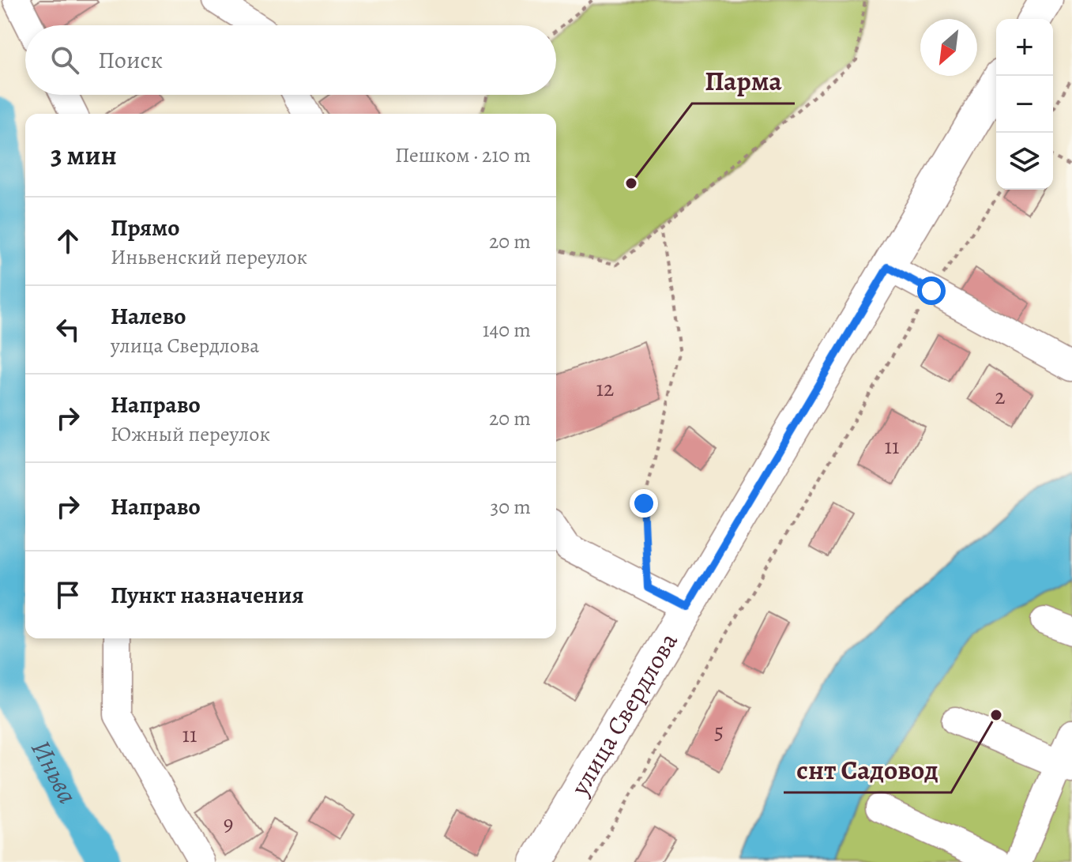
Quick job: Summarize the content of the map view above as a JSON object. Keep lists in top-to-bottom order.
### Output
{
  "streets": {
    "main road": ["улица Свердлова"]
  },
  "water": ["Иньва"],
  "places": ["Парма", "снт Садовод"],
  "house_numbers": [
    "12",
    "2",
    "11",
    "5",
    "11",
    "9"
  ],
  "north": "bottom left",
  "page": {
    "map_buttons": ["+", "−"],
    "search": "Поиск",
    "heading": ["3 мин", "Пешком · 210 m"],
    "list": [
      ["Прямо", "Иньвенский переулок", "20 m"],
      ["Налево", "улица Свердлова", "140 m"],
      ["Направо", "Южный переулок", "20 m"],
      ["Направо", "30 m"],
      "Пункт назначения"
    ]
  }
}
